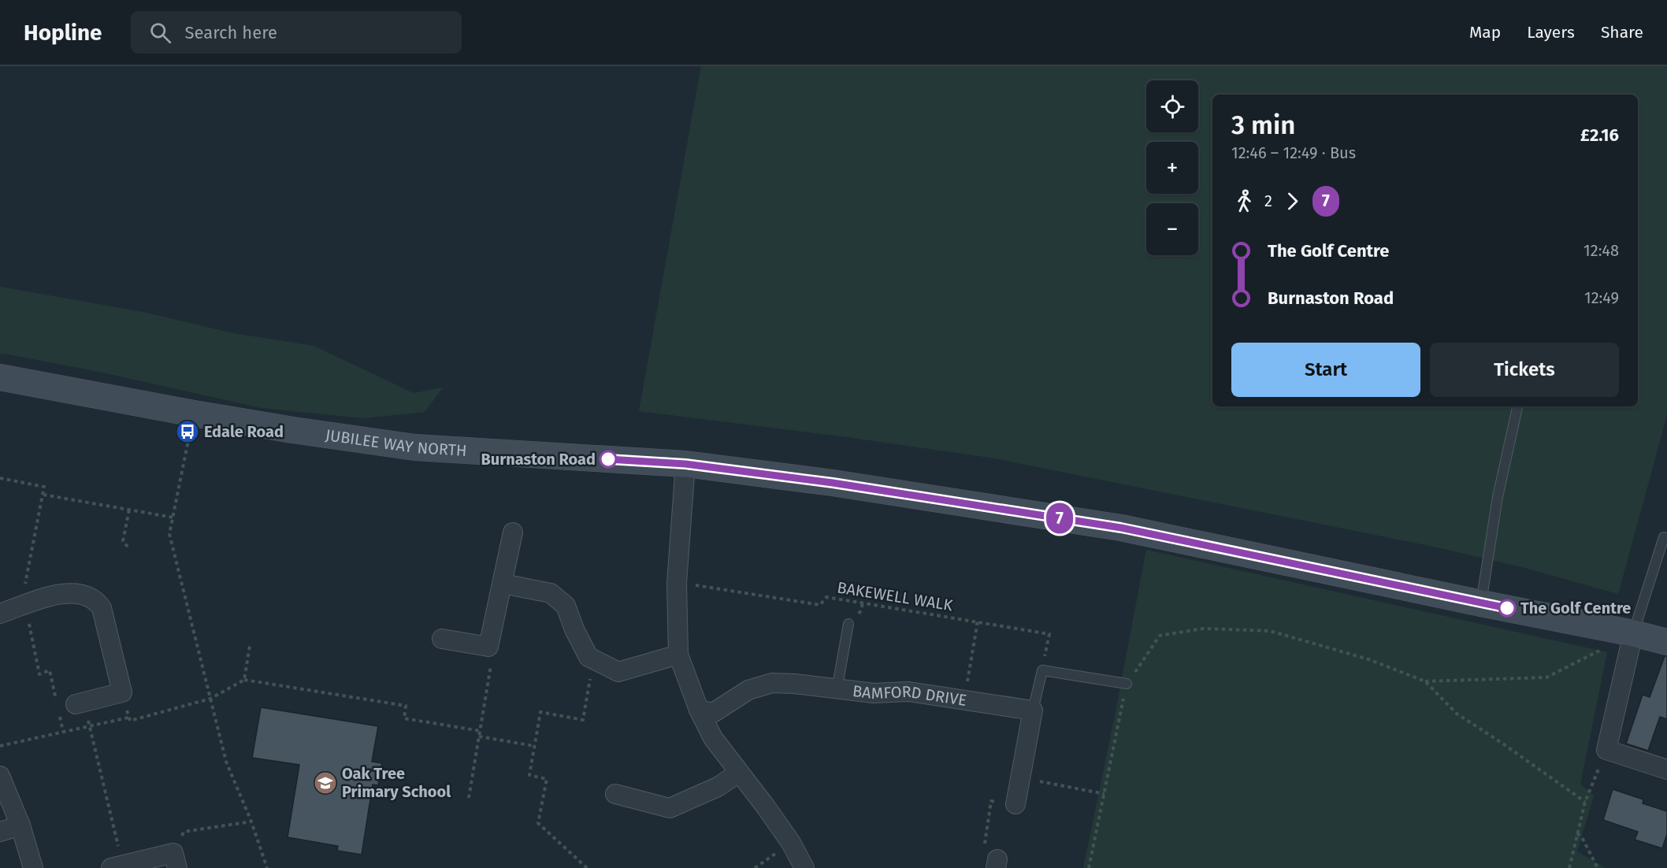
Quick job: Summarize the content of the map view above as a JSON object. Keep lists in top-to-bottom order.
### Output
{
  "streets": {
    "street": ["JUBILEE WAY NORTH", "BAMFORD DRIVE"],
    "path": ["BAKEWELL WALK"]
  },
  "places": {
    "bus stop": ["Edale Road"],
    "other": ["Burnaston Road", "The Golf Centre"],
    "school or university": ["Oak Tree Primary School"]
  },
  "lines": ["bus line 7"],
  "page": {
    "header": "Hopline",
    "search": "Search here",
    "nav": ["Map", "Layers", "Share"],
    "on_map": "7",
    "map_buttons": ["+", "−"],
    "heading": ["3 min", "12:46 – 12:49 · Bus", "£2.16"],
    "legs": ["2", "7"],
    "list": [
      {
        "name": "The Golf Centre",
        "value": "12:48"
      },
      {
        "name": "Burnaston Road",
        "value": "12:49"
      }
    ],
    "buttons": ["Start", "Tickets"]
  }
}
